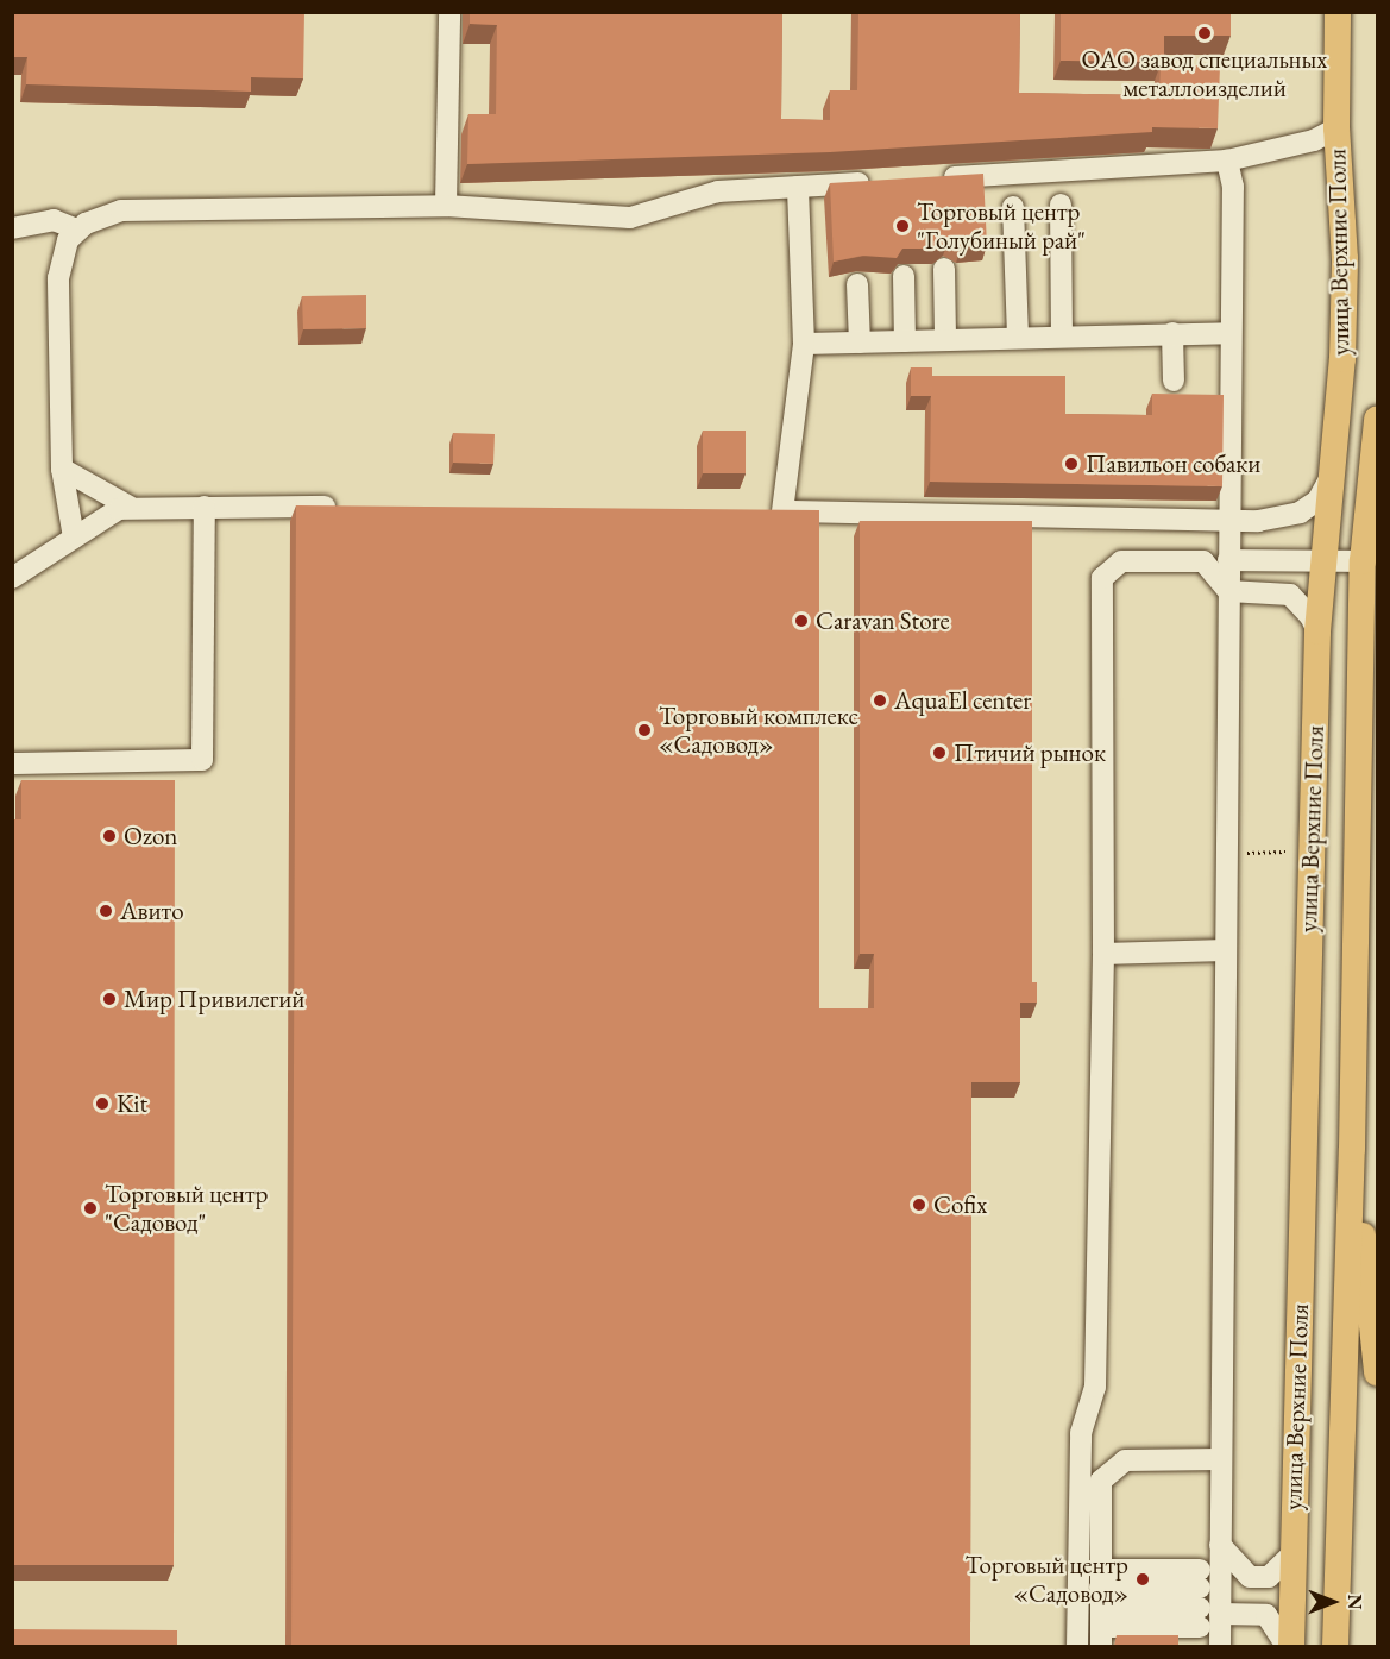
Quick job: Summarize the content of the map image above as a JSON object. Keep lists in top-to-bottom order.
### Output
{
  "streets": {
    "main road": ["улица Верхние Поля"]
  },
  "places": [
    "ОАО завод специальных металлоизделий",
    "Торговый центр \"Голубиный рай\"",
    "Павильон собаки",
    "Caravan Store",
    "AquaEl center",
    "Торговый комплекс «Садовод»",
    "Птичий рынок",
    "Ozon",
    "Авито",
    "Мир Привилегий",
    "Kit",
    "Cofix",
    "Торговый центр \"Садовод\"",
    "Торговый центр «Садовод»"
  ],
  "north": "right"
}
